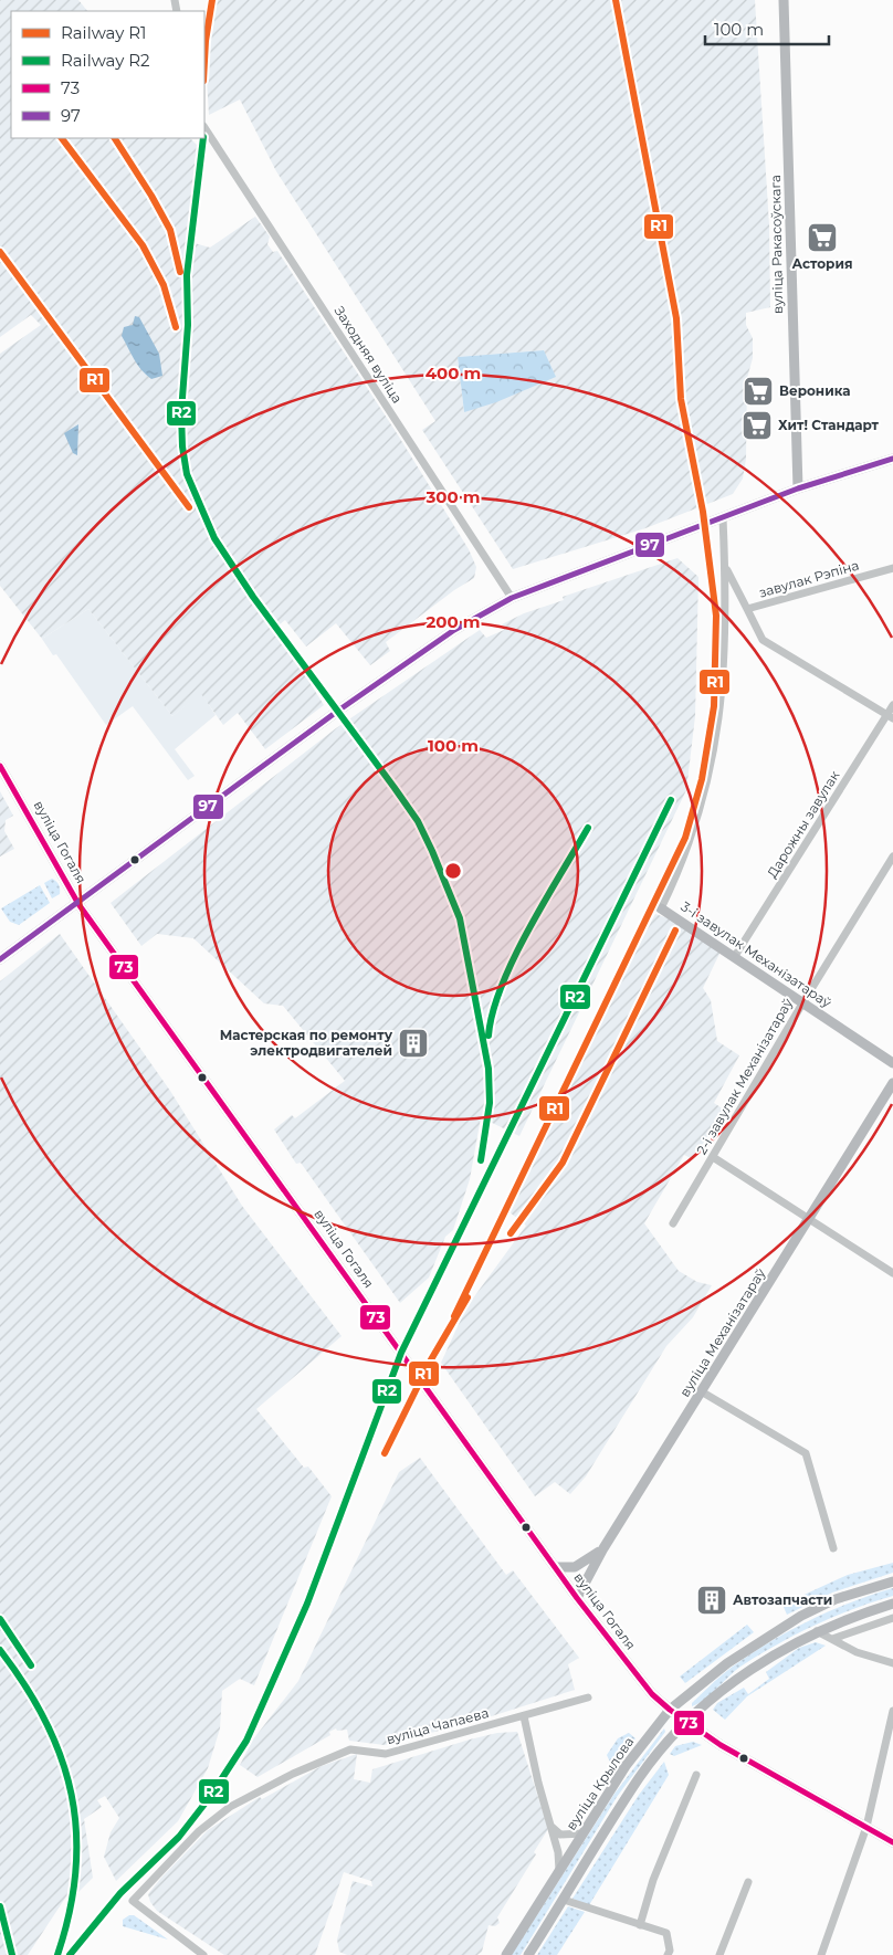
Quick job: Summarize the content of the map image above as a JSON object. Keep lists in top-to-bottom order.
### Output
{
  "streets": {
    "main road": [
      "вуліца Ракасоўскага",
      "вуліца Гогаля",
      "3-і завулак Механізатараў",
      "вуліца Механізатараў",
      "вуліца Крылова"
    ],
    "street": [
      "Заходняя вуліца",
      "завулак Рэпіна",
      "Дарожны завулак",
      "2-і завулак Механізатараў",
      "вуліца Чапаева"
    ]
  },
  "crossings": [
    ["завулак Рэпіна", "3-і завулак Механізатараў"],
    ["Дарожны завулак", "3-і завулак Механізатараў"],
    ["вуліца Гогаля", "вуліца Механізатараў"],
    ["вуліца Гогаля", "вуліца Крылова"],
    ["3-і завулак Механізатараў", "2-і завулак Механізатараў"]
  ],
  "places": {
    "supermarket": ["Астория", "Вероника", "Хит! Стандарт"],
    "building": ["Мастерская по ремонту электродвигателей", "Автозапчасти"]
  },
  "lines": [
    "rail line R1",
    "rail line R2",
    "transit line 97",
    "transit line 73"
  ],
  "legend": [
    "Railway R1",
    "Railway R2",
    "73",
    "97"
  ],
  "scale_bar": "100 m",
  "rings": [
    "400 m",
    "300 m",
    "200 m",
    "100 m"
  ]
}
